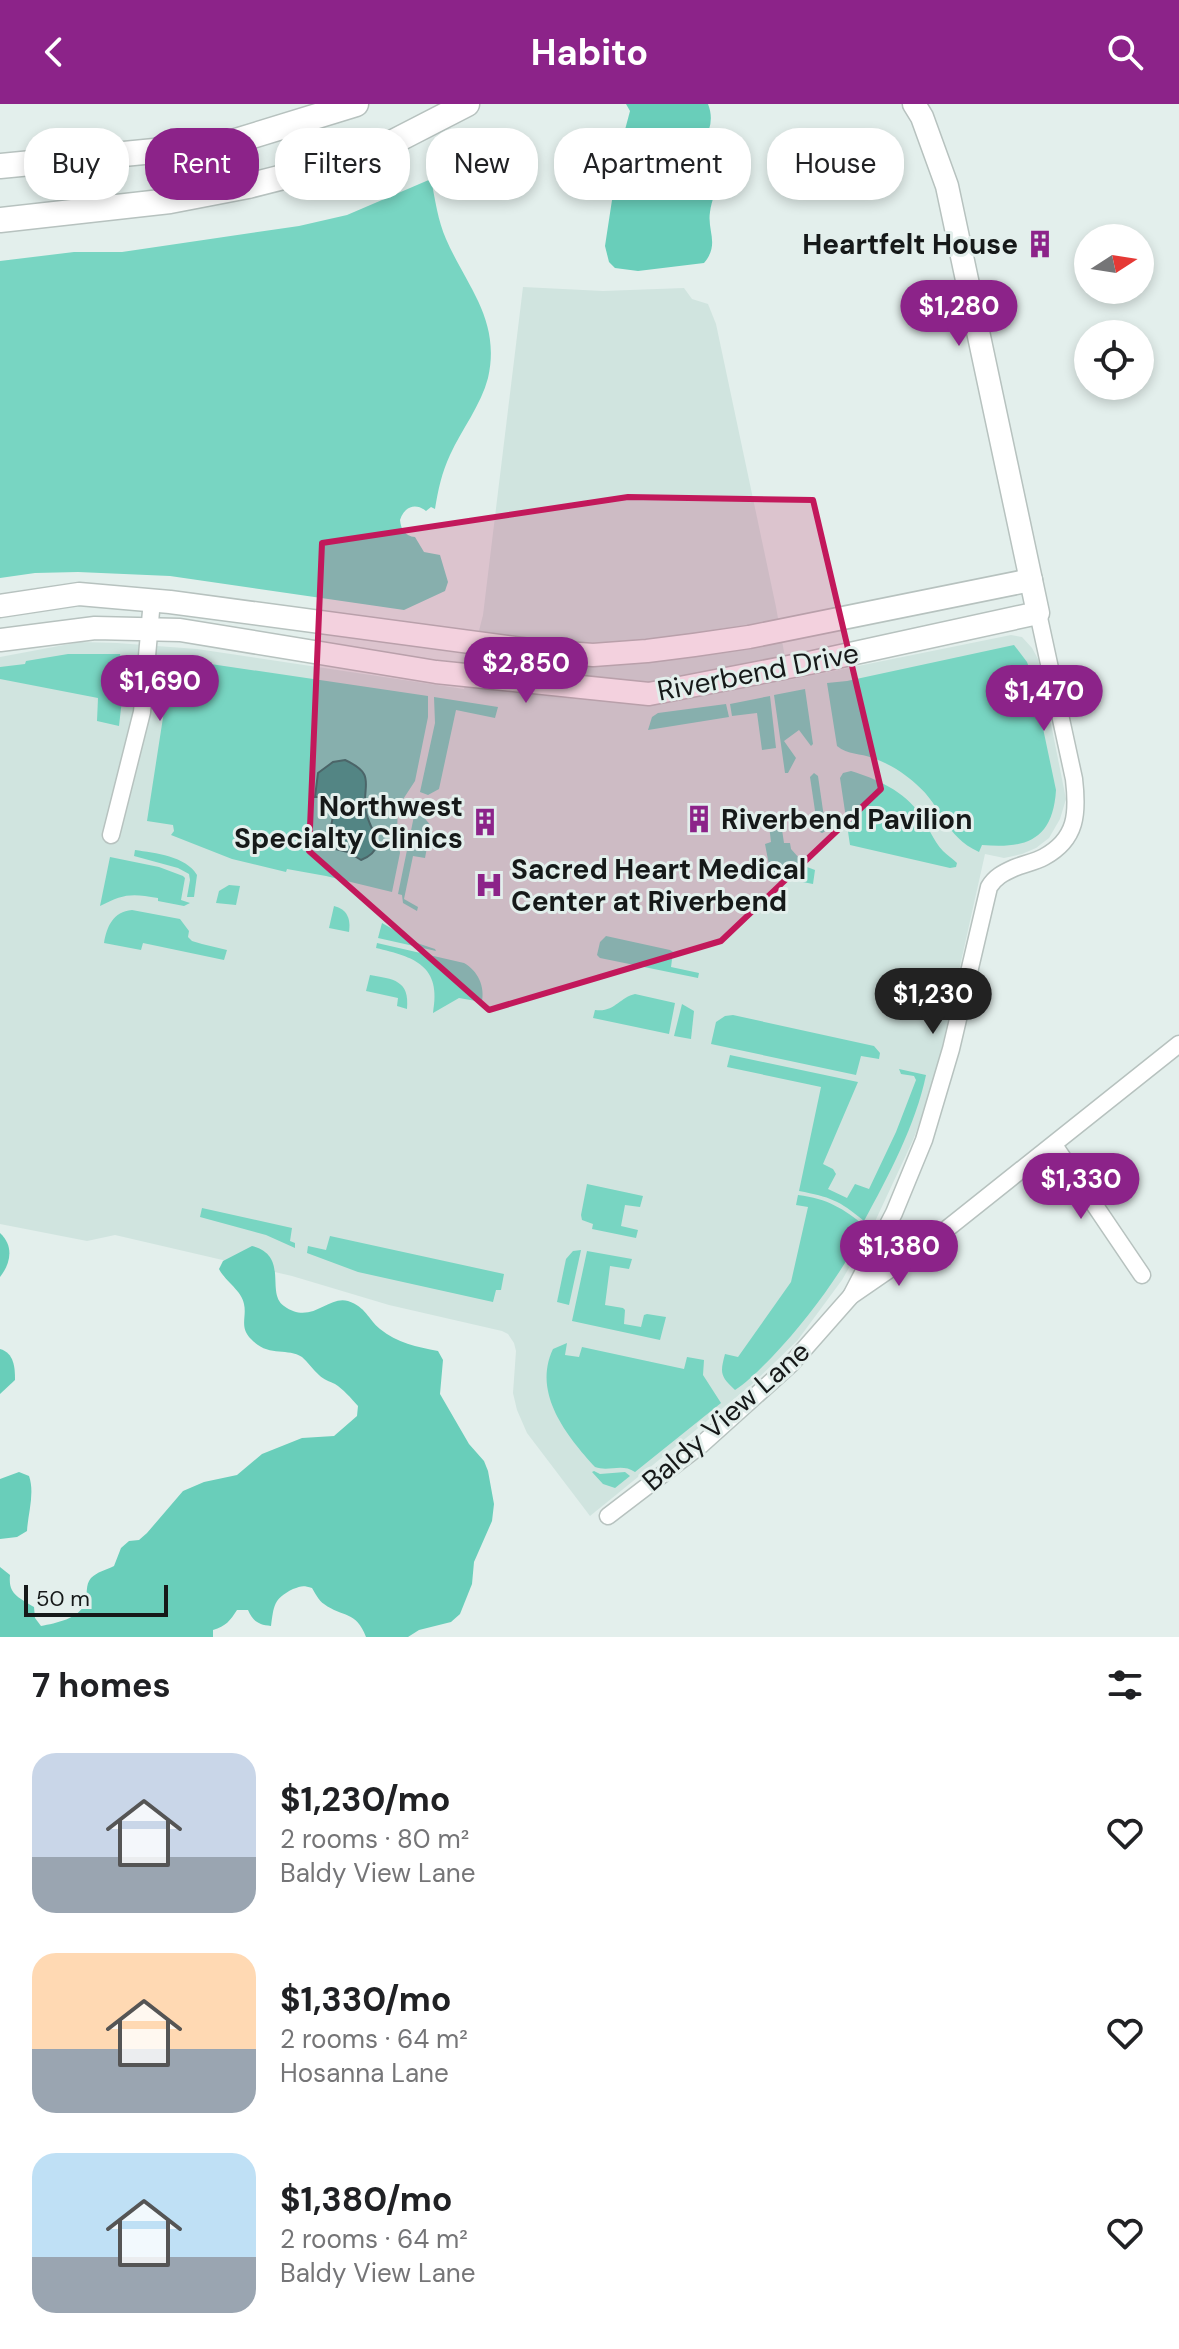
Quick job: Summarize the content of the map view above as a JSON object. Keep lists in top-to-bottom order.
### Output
{
  "streets": {
    "street": ["Riverbend Drive", "Baldy View Lane"]
  },
  "places": {
    "building": ["Heartfelt House", "Riverbend Pavilion", "Northwest Specialty Clinics"],
    "hospital": ["Sacred Heart Medical Center at Riverbend"]
  },
  "scale_bar": "50 m",
  "north": "right",
  "page": {
    "header": "Habito",
    "chip": [
      "Buy",
      "Rent",
      "Filters",
      "New",
      "Apartment",
      "House"
    ],
    "price": [
      "$1,280",
      "$2,850",
      "$1,690",
      "$1,470",
      "$1,230",
      "$1,330",
      "$1,380"
    ],
    "scale": "50 m",
    "heading": "7 homes",
    "list": [
      {
        "name": "$1,230/mo",
        "note": "2 rooms · 80 m² · Baldy View Lane"
      },
      {
        "name": "$1,330/mo",
        "note": "2 rooms · 64 m² · Hosanna Lane"
      },
      {
        "name": "$1,380/mo",
        "note": "2 rooms · 64 m² · Baldy View Lane"
      }
    ]
  }
}
